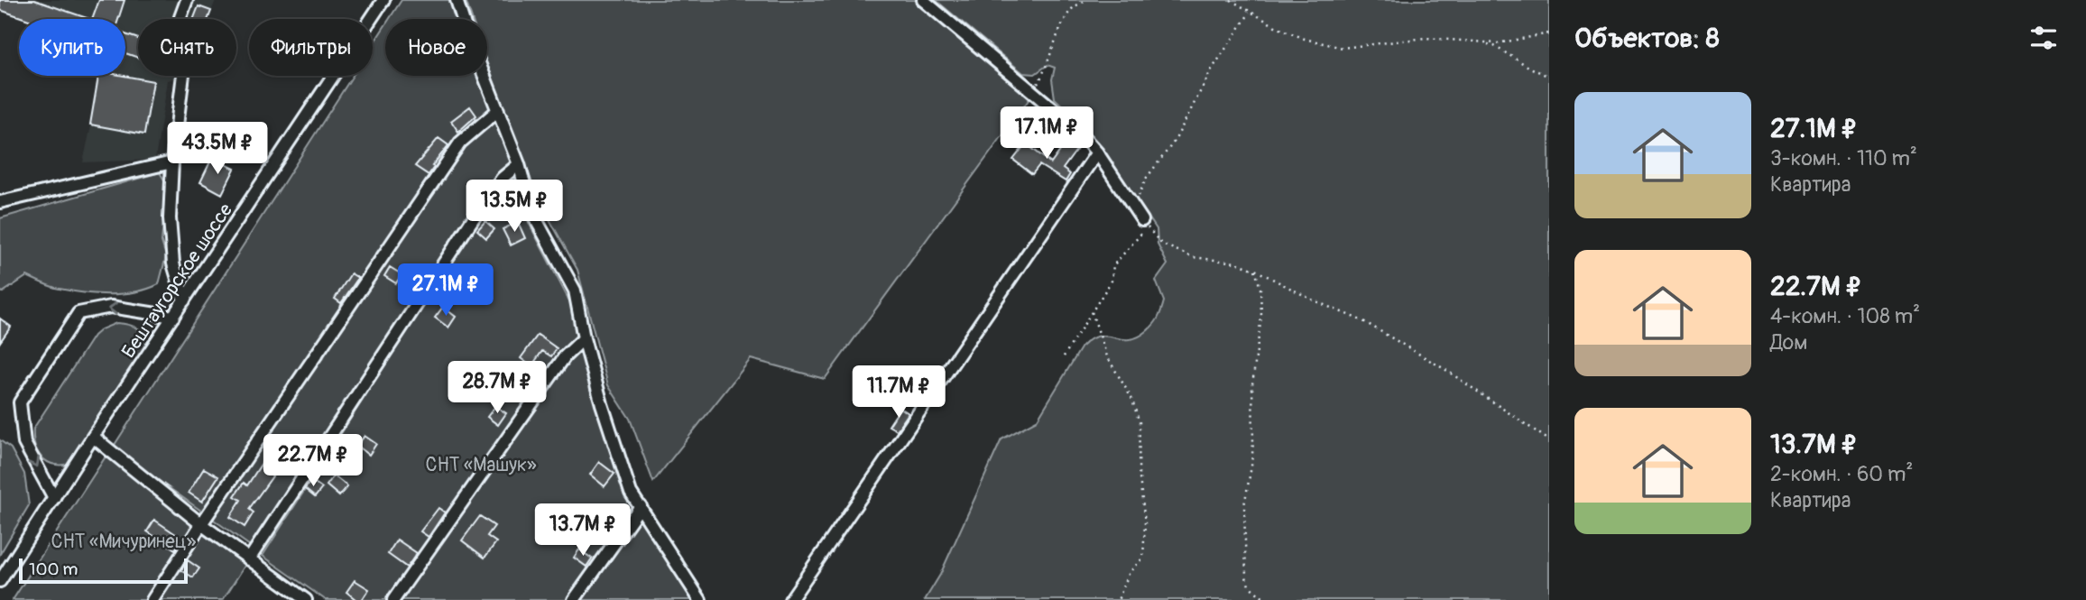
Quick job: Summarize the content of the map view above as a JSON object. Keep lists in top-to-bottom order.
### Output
{
  "streets": {
    "street": ["Бештаугорское шоссе"]
  },
  "parks": ["СНТ «Машук»", "СНТ «Мичуринец»"],
  "scale_bar": "100 m",
  "page": {
    "heading": "Объектов: 8",
    "chip": [
      "Купить",
      "Снять",
      "Фильтры",
      "Новое"
    ],
    "list": [
      {
        "name": "27.1M ₽",
        "note": "3-комн. · 110 m² · Квартира"
      },
      {
        "name": "22.7M ₽",
        "note": "4-комн. · 108 m² · Дом"
      },
      {
        "name": "13.7M ₽",
        "note": "2-комн. · 60 m² · Квартира"
      }
    ],
    "price": [
      "17.1M ₽",
      "43.5M ₽",
      "13.5M ₽",
      "27.1M ₽",
      "28.7M ₽",
      "11.7M ₽",
      "22.7M ₽",
      "13.7M ₽"
    ],
    "scale": "100 m"
  }
}
